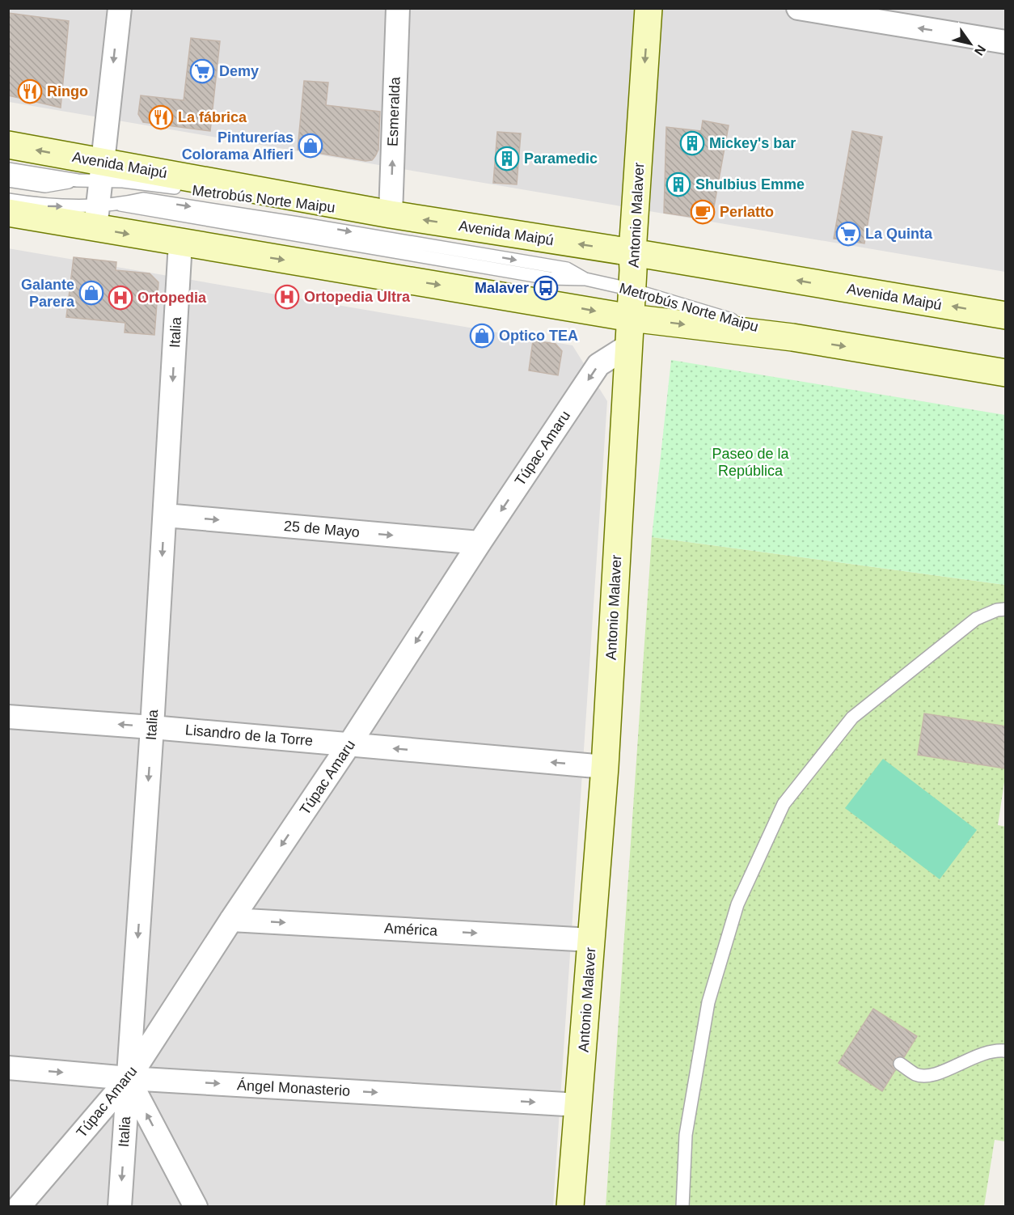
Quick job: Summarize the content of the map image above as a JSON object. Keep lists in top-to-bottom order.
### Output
{
  "streets": {
    "main road": ["Avenida Maipú", "Antonio Malaver"],
    "street": [
      "Esmeralda",
      "Italia",
      "Túpac Amaru",
      "25 de Mayo",
      "Lisandro de la Torre",
      "América",
      "Ángel Monasterio"
    ],
    "lane": ["Metrobús Norte Maipu"]
  },
  "crossings": [
    ["Esmeralda", "Avenida Maipú"],
    ["Avenida Maipú", "Antonio Malaver"],
    ["Metrobús Norte Maipu", "Antonio Malaver"],
    ["Antonio Malaver", "Túpac Amaru"],
    ["Antonio Malaver", "Lisandro de la Torre"],
    ["Antonio Malaver", "América"],
    ["Antonio Malaver", "Ángel Monasterio"],
    ["Italia", "Túpac Amaru"],
    ["Italia", "25 de Mayo"],
    ["Italia", "Lisandro de la Torre"],
    ["Italia", "Ángel Monasterio"],
    ["Túpac Amaru", "25 de Mayo"],
    ["Túpac Amaru", "Lisandro de la Torre"],
    ["Túpac Amaru", "América"],
    ["Túpac Amaru", "Ángel Monasterio"]
  ],
  "one_way": [
    "Esmeralda",
    "Italia",
    "Túpac Amaru",
    "25 de Mayo",
    "Lisandro de la Torre",
    "América",
    "Ángel Monasterio"
  ],
  "parks": ["Paseo de la República"],
  "places": {
    "supermarket": ["Demy", "La Quinta"],
    "restaurant": ["Ringo", "La fábrica"],
    "building": ["Mickey's bar", "Paramedic", "Shulbius Emme"],
    "shop": ["Pinturerías Colorama Alfieri", "Galante Parera", "Optico TEA"],
    "cafe": ["Perlatto"],
    "bus stop": ["Malaver"],
    "hospital": ["Ortopedia Ultra", "Ortopedia"]
  },
  "north": "bottom right"
}
